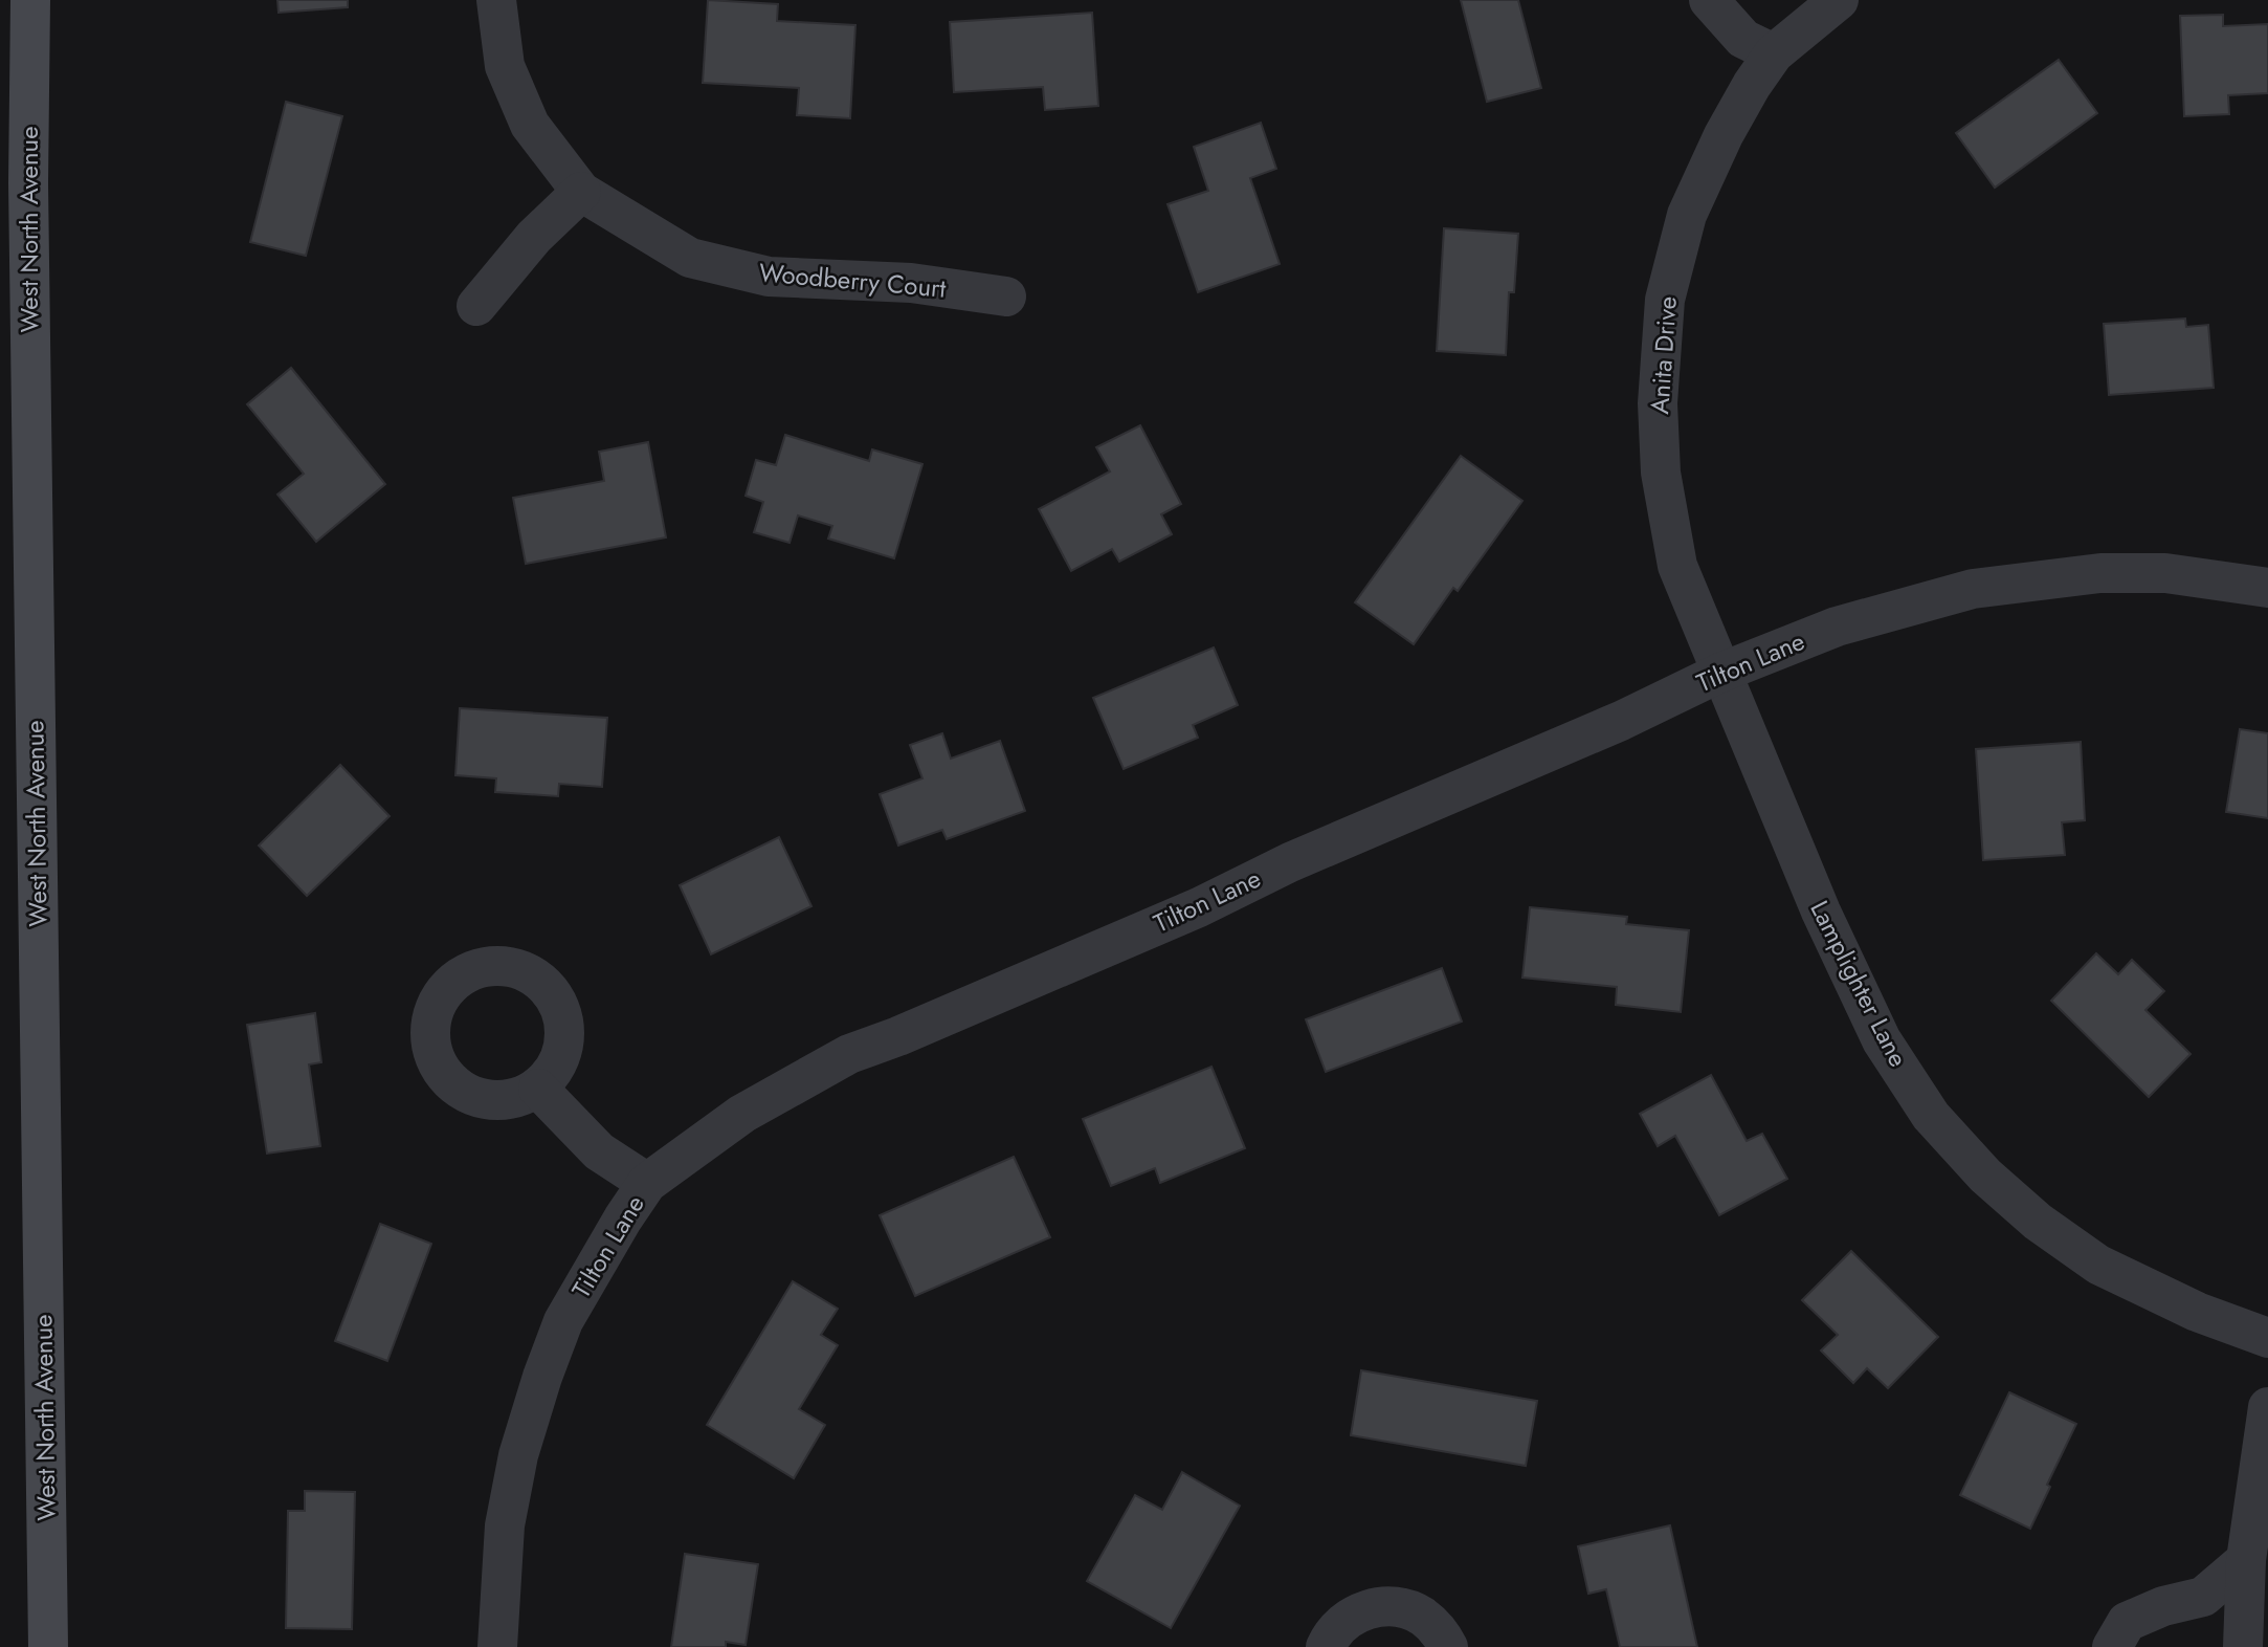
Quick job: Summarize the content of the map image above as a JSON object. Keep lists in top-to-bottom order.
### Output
{
  "streets": {
    "main road": ["West North Avenue"],
    "street": [
      "Woodberry Court",
      "Anita Drive",
      "Tilton Lane",
      "Lamplighter Lane"
    ]
  },
  "crossings": [
    ["Anita Drive", "Tilton Lane"],
    ["Anita Drive", "Lamplighter Lane"],
    ["Tilton Lane", "Lamplighter Lane"]
  ]
}
